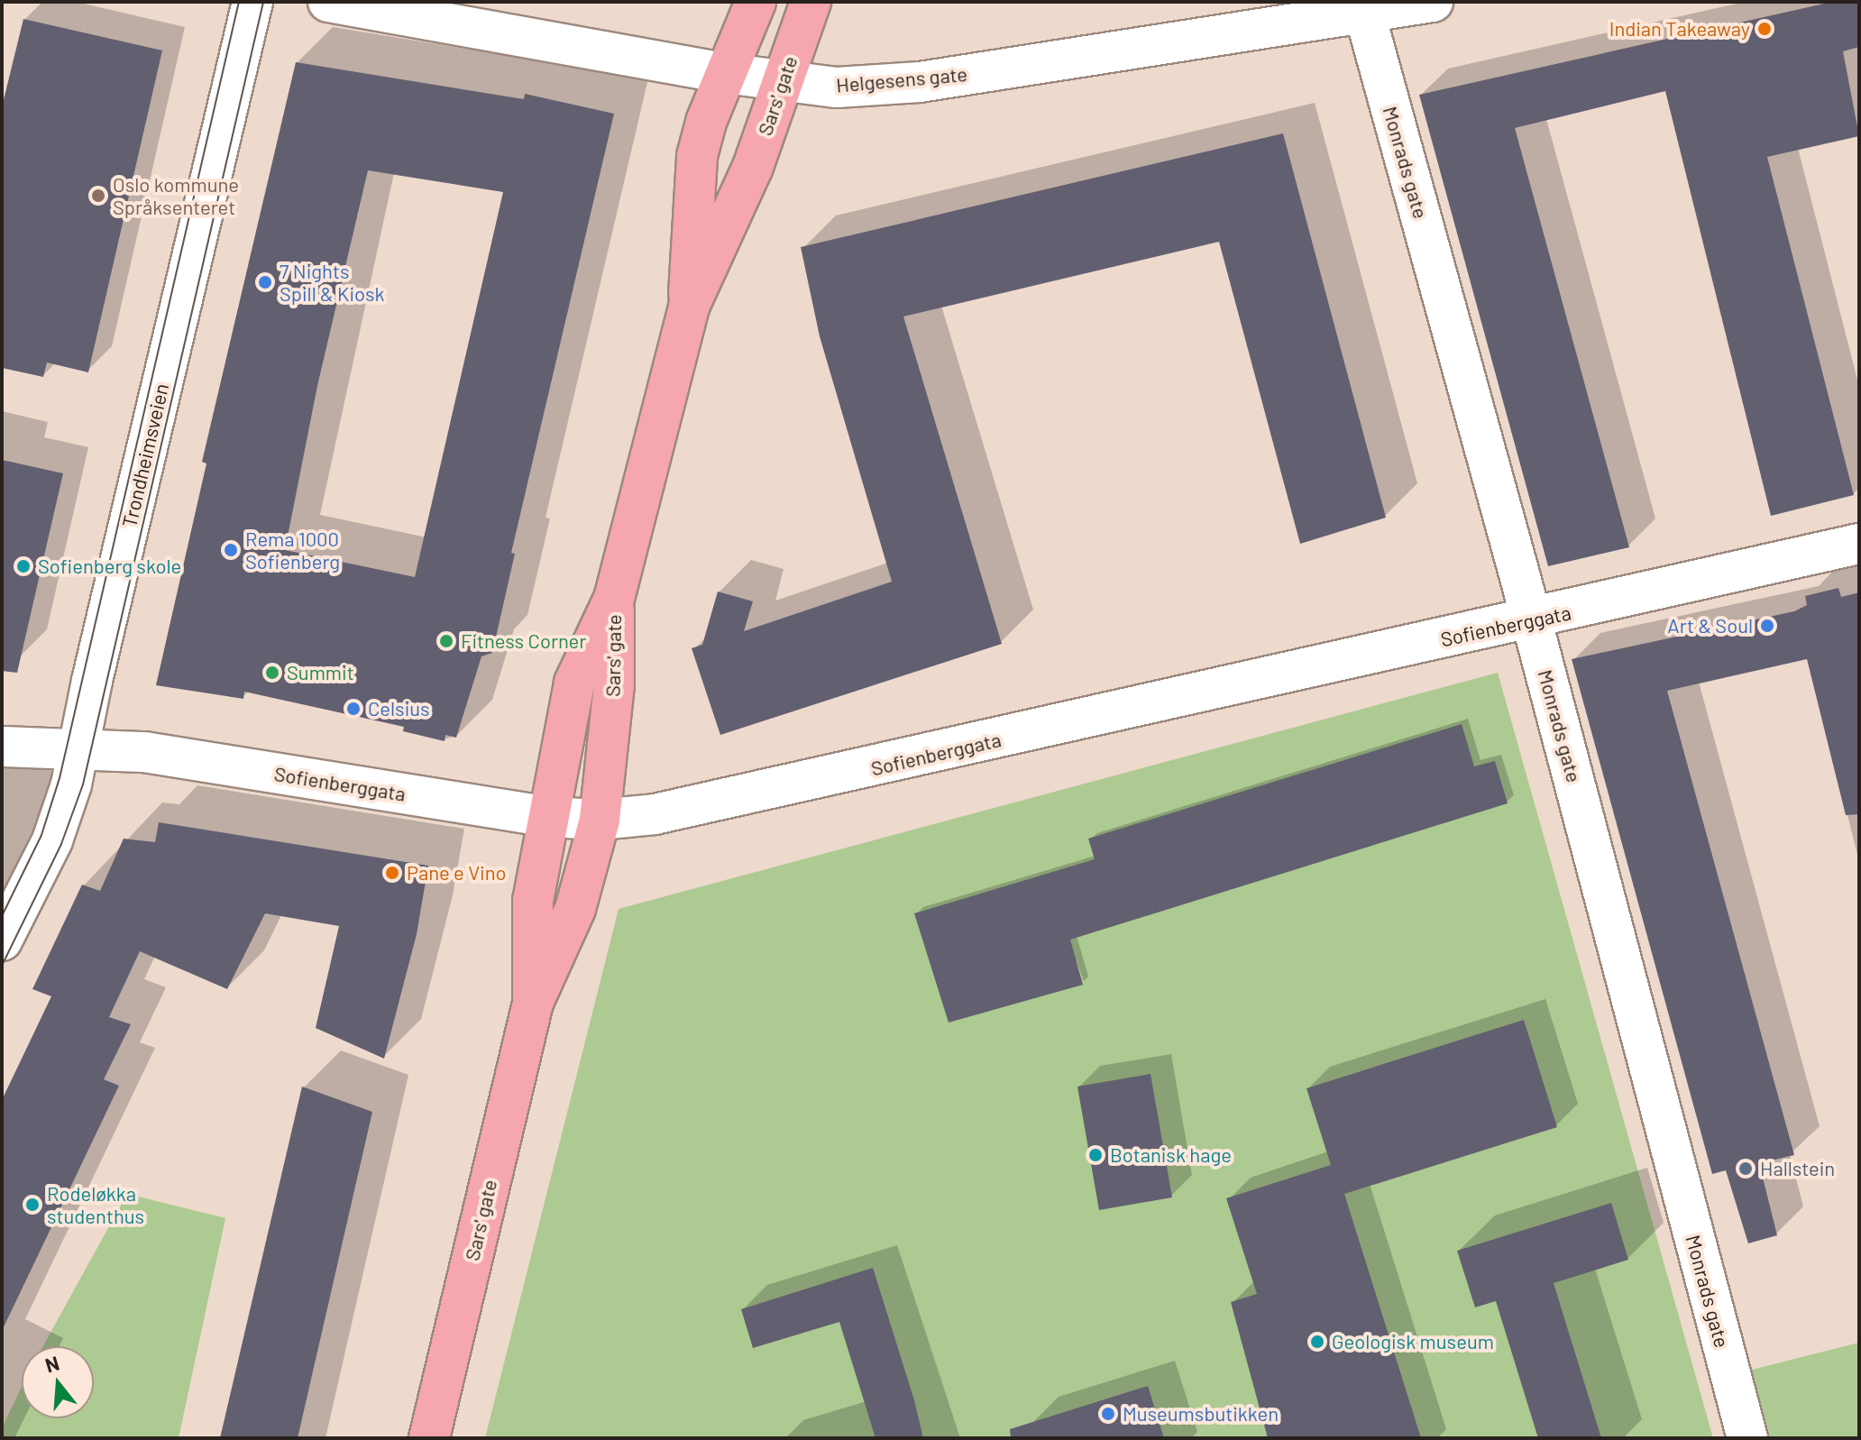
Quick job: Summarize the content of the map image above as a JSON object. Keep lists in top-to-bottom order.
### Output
{
  "streets": {
    "main road": ["Sars' gate"],
    "street": [
      "Helgesens gate",
      "Monrads gate",
      "Trondheimsveien",
      "Sofienberggata"
    ]
  },
  "crossings": [
    ["Helgesens gate", "Sars' gate"],
    ["Helgesens gate", "Monrads gate"],
    ["Sars' gate", "Sofienberggata"],
    ["Monrads gate", "Sofienberggata"],
    ["Trondheimsveien", "Sofienberggata"]
  ],
  "places": [
    "Indian Takeaway",
    "Oslo kommune Språksenteret",
    "7 Nights Spill & Kiosk",
    "Rema 1000 Sofienberg",
    "Sofienberg skole",
    "Art & Soul",
    "Fitness Corner",
    "Summit",
    "Celsius",
    "Pane e Vino",
    "Botanisk hage",
    "Hallstein",
    "Rodeløkka studenthus",
    "Geologisk museum",
    "Museumsbutikken"
  ],
  "north": "top"
}
